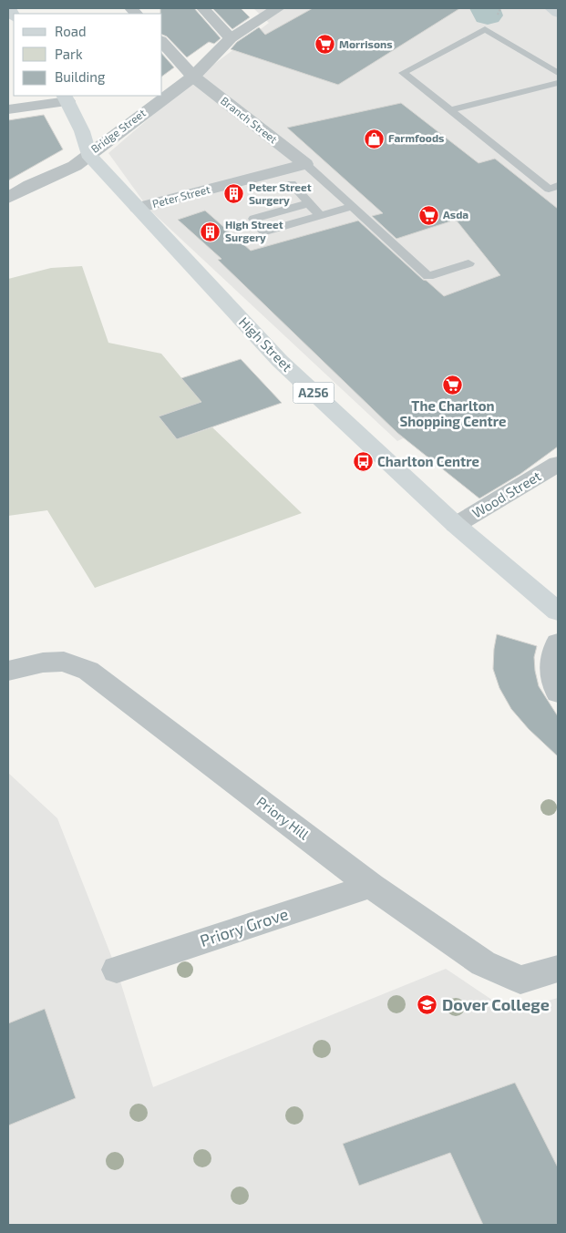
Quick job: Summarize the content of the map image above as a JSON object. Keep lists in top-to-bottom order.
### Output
{
  "streets": {
    "main road": ["High Street", "A256"],
    "street": [
      "Branch Street",
      "Bridge Street",
      "Peter Street",
      "Wood Street",
      "Priory Hill",
      "Priory Grove"
    ]
  },
  "crossings": [
    ["Branch Street", "Bridge Street"],
    ["Branch Street", "Peter Street"],
    ["Bridge Street", "High Street"],
    ["Bridge Street", "A256"],
    ["Peter Street", "High Street"],
    ["High Street", "A256"],
    ["High Street", "Wood Street"],
    ["Priory Hill", "Priory Grove"]
  ],
  "places": {
    "supermarket": ["Morrisons", "Asda", "The Charlton Shopping Centre"],
    "shop": ["Farmfoods"],
    "building": ["Peter Street Surgery", "High Street Surgery"],
    "bus stop": ["Charlton Centre"],
    "school or university": ["Dover College"]
  },
  "legend": ["Road", "Park", "Building"]
}
